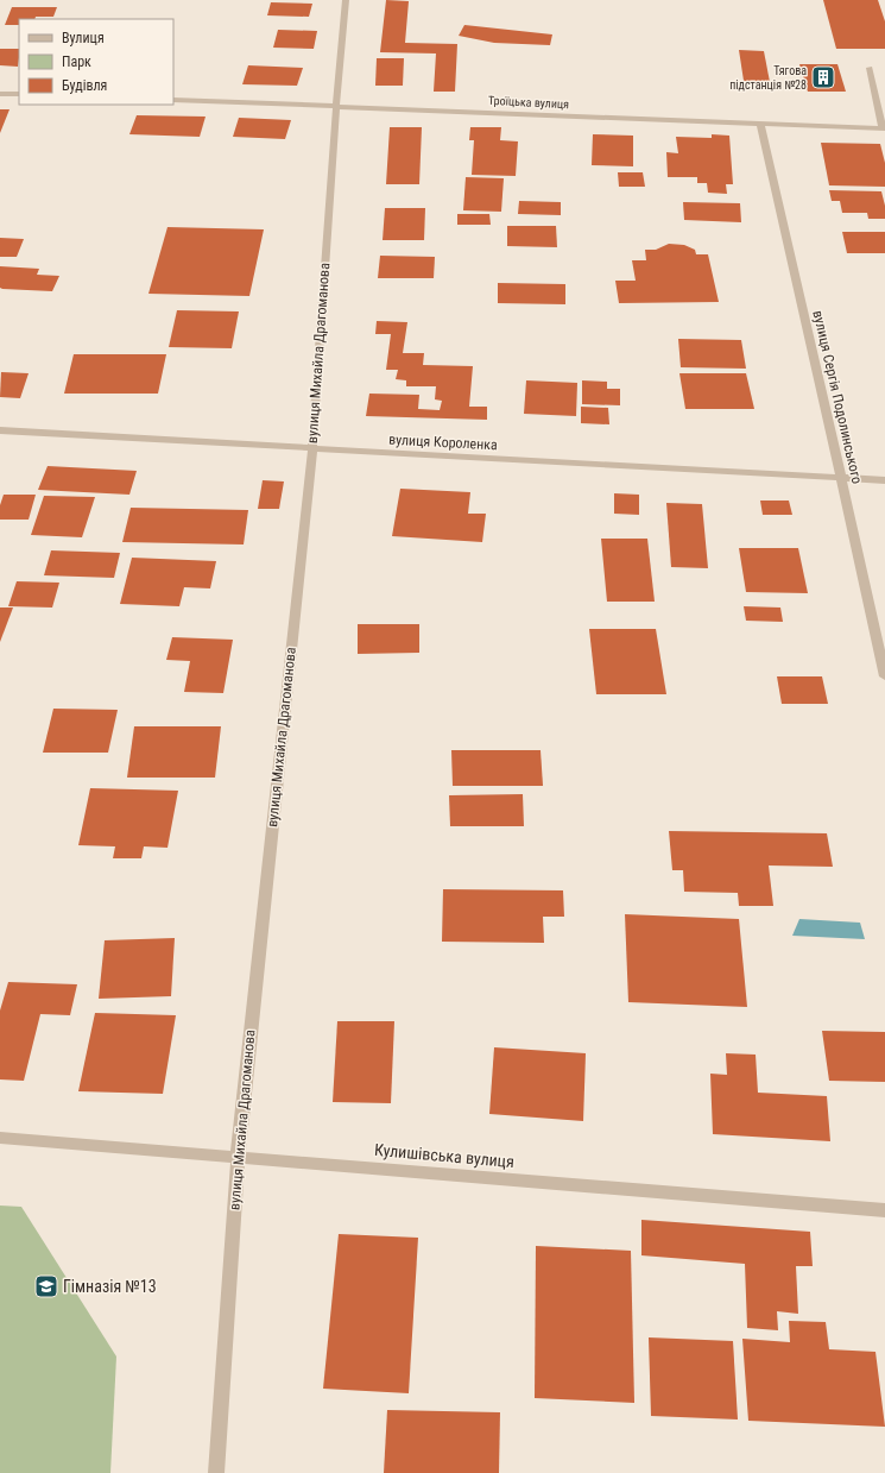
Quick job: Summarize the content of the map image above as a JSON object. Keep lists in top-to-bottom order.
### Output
{
  "streets": {
    "street": [
      "Троїцька вулиця",
      "вулиця Михайла Драгоманова",
      "вулиця Сергія Подолинського",
      "вулиця Короленка",
      "Кулишівська вулиця"
    ]
  },
  "crossings": [
    ["Троїцька вулиця", "вулиця Михайла Драгоманова"],
    ["Троїцька вулиця", "вулиця Сергія Подолинського"],
    ["вулиця Михайла Драгоманова", "вулиця Короленка"],
    ["вулиця Михайла Драгоманова", "Кулишівська вулиця"],
    ["вулиця Сергія Подолинського", "вулиця Короленка"]
  ],
  "places": {
    "building": ["Тягова пiдстанцiя №28"],
    "school or university": ["Гімназія №13"]
  },
  "legend": ["Вулиця", "Парк", "Будівля"]
}
